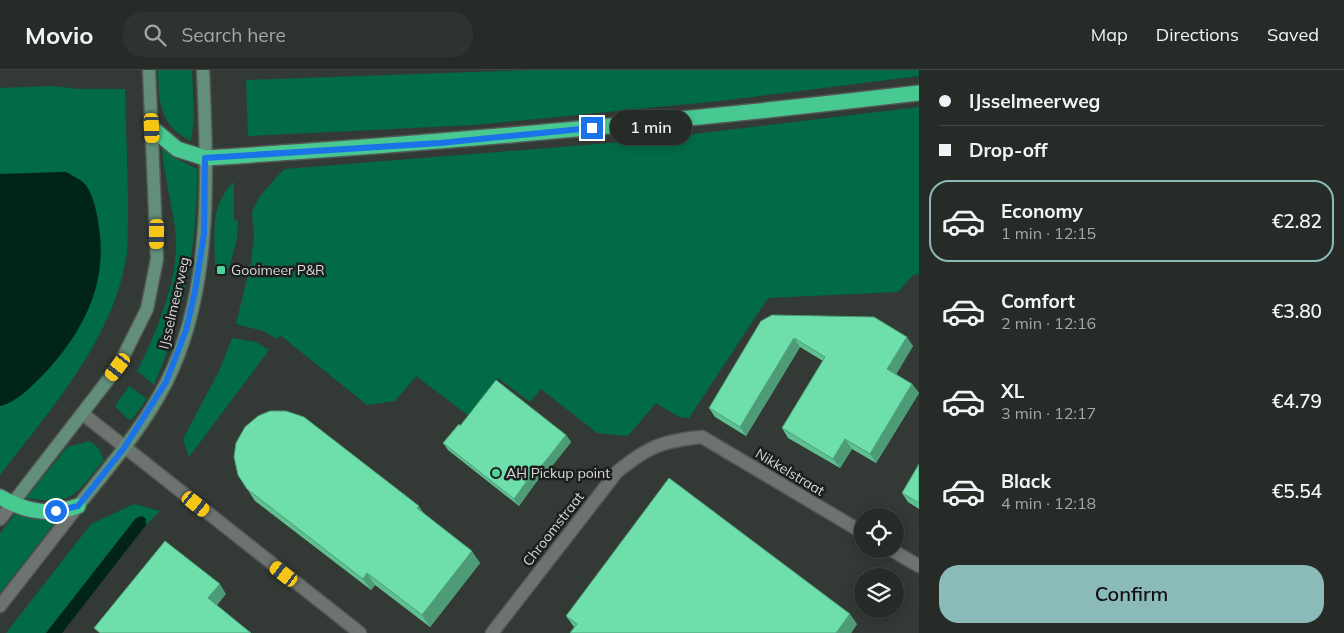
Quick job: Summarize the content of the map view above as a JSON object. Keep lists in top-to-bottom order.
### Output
{
  "streets": {
    "main road": ["IJsselmeerweg"],
    "street": ["Nikkelstraat", "Chroomstraat"]
  },
  "crossings": [
    ["Nikkelstraat", "Chroomstraat"]
  ],
  "places": {
    "transit": ["Gooimeer P&R"],
    "other": ["AH Pickup point"]
  },
  "page": {
    "header": "Movio",
    "search": "Search here",
    "nav": ["Map", "Directions", "Saved"],
    "banner": ["IJsselmeerweg", "Drop-off"],
    "bubble": "1 min",
    "list": [
      {
        "name": "Economy",
        "note": "1 min · 12:15",
        "value": "€2.82"
      },
      {
        "name": "Comfort",
        "note": "2 min · 12:16",
        "value": "€3.80"
      },
      {
        "name": "XL",
        "note": "3 min · 12:17",
        "value": "€4.79"
      },
      {
        "name": "Black",
        "note": "4 min · 12:18",
        "value": "€5.54"
      }
    ],
    "buttons": "Confirm"
  }
}
